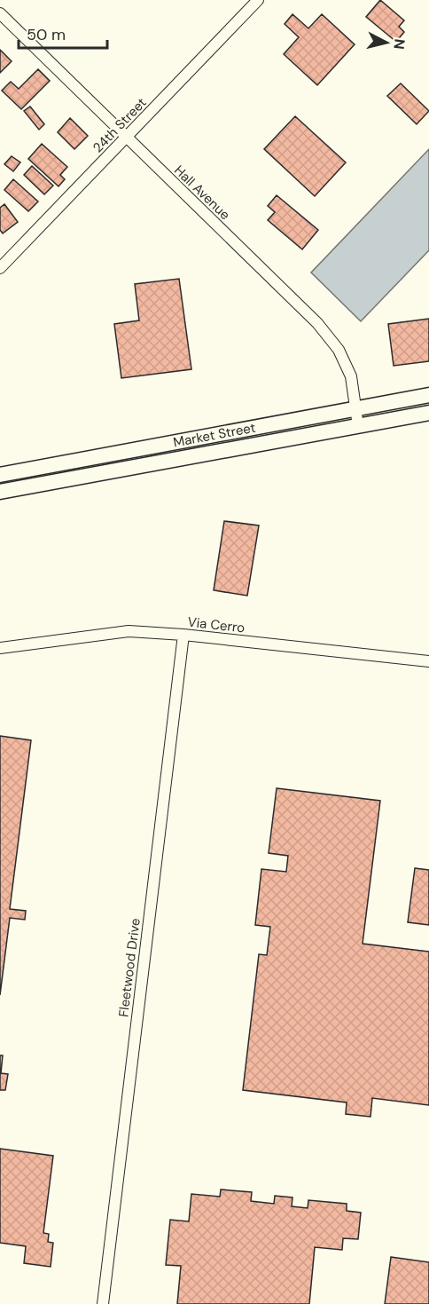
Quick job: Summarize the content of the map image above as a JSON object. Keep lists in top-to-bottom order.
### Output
{
  "streets": {
    "main road": ["Market Street"],
    "street": [
      "24th Street",
      "Hall Avenue",
      "Via Cerro",
      "Fleetwood Drive"
    ]
  },
  "crossings": [
    ["24th Street", "Hall Avenue"],
    ["Hall Avenue", "Market Street"],
    ["Via Cerro", "Fleetwood Drive"]
  ],
  "scale_bar": "50 m",
  "north": "right"
}
